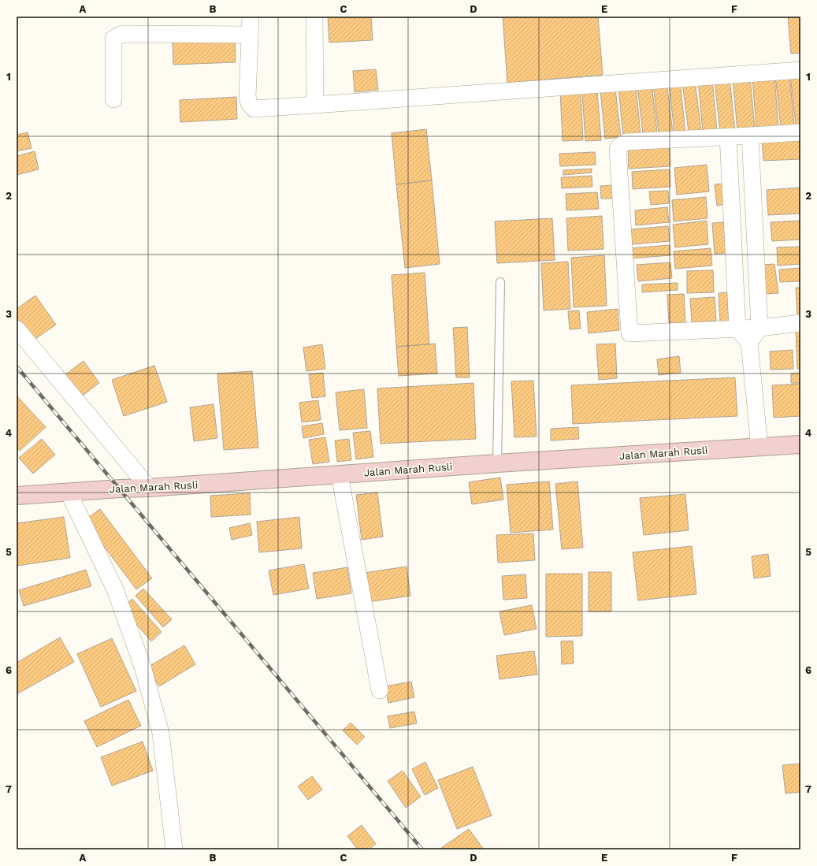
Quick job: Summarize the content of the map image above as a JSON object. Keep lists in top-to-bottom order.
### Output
{
  "streets": {
    "main road": ["Jalan Marah Rusli"]
  },
  "grid": {
    "columns": [
      "A",
      "B",
      "C",
      "D",
      "E",
      "F"
    ],
    "rows": [
      "1",
      "2",
      "3",
      "4",
      "5",
      "6",
      "7"
    ]
  }
}
